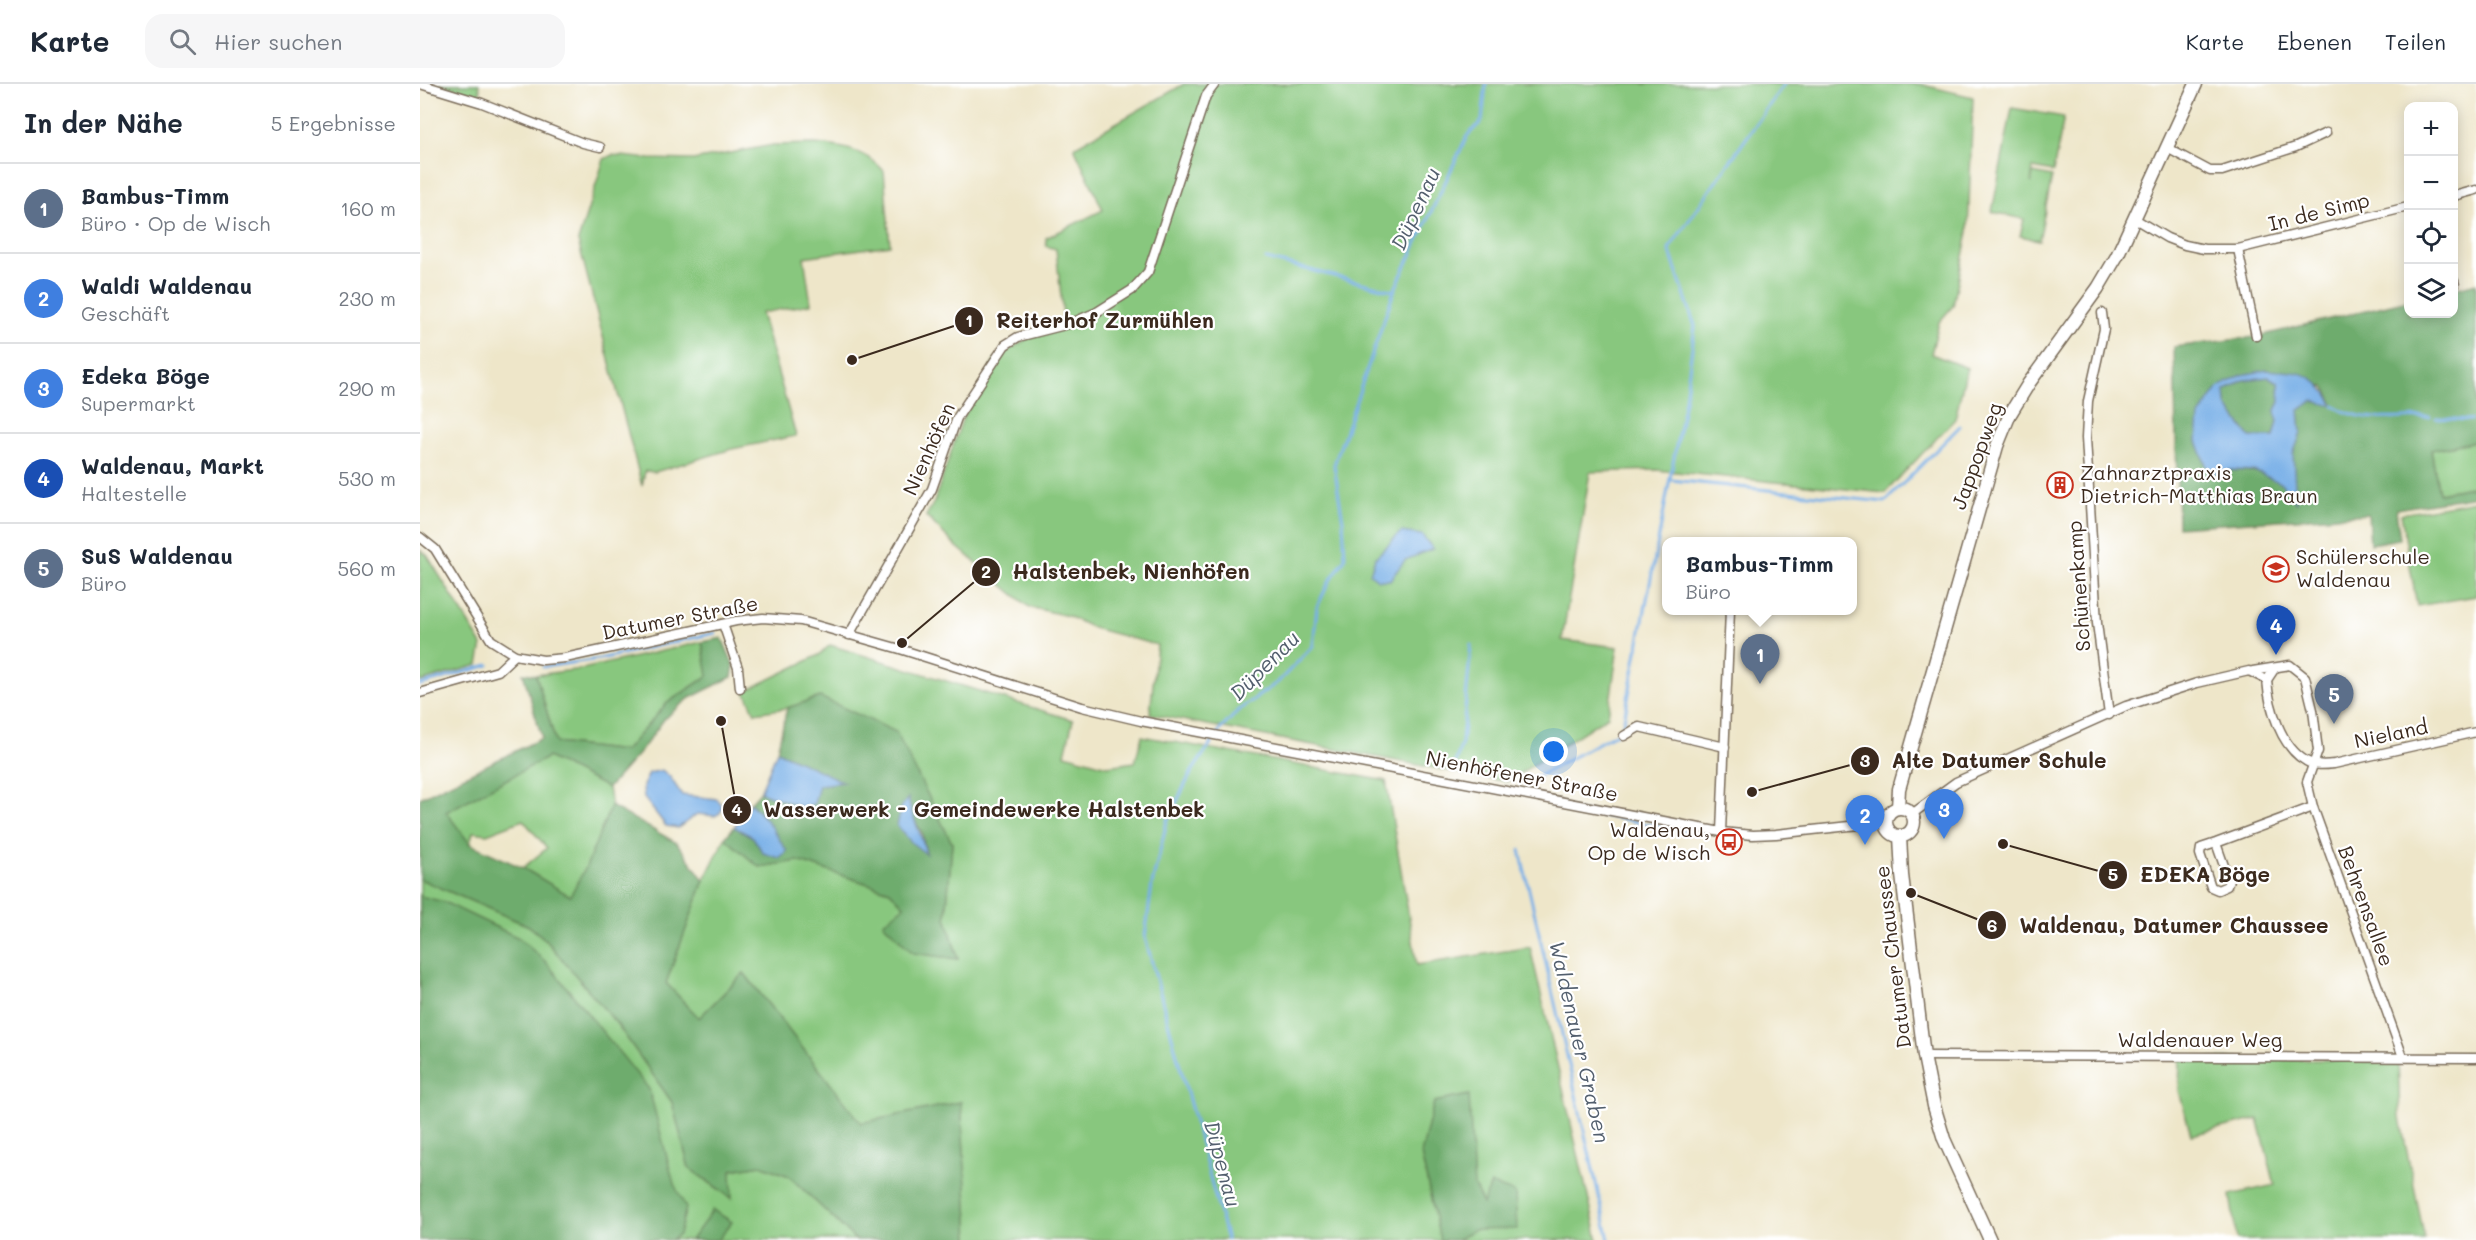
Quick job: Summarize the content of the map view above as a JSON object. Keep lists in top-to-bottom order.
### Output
{
  "streets": {
    "street": [
      "In de Simp",
      "Nienhöfen",
      "Jappopweg",
      "Schünenkamp",
      "Datumer Straße",
      "Nieland",
      "Nienhöfener Straße",
      "Behrensallee",
      "Datumer Chaussee",
      "Waldenauer Weg"
    ]
  },
  "crossings": [
    ["In de Simp", "Jappopweg"],
    ["Nienhöfen", "Datumer Straße"],
    ["Jappopweg", "Nienhöfener Straße"],
    ["Jappopweg", "Datumer Chaussee"],
    ["Datumer Straße", "Nienhöfener Straße"],
    ["Nieland", "Behrensallee"],
    ["Nienhöfener Straße", "Datumer Chaussee"],
    ["Behrensallee", "Waldenauer Weg"],
    ["Datumer Chaussee", "Waldenauer Weg"]
  ],
  "water": ["Düpenau", "Waldenauer Graben"],
  "places": {
    "other": [
      "Reiterhof Zurmühlen",
      "Halstenbek, Nienhöfen",
      "Wasserwerk - Gemeindewerke Halstenbek",
      "Alte Datumer Schule",
      "EDEKA Böge",
      "Waldenau, Datumer Chaussee"
    ],
    "building": ["Zahnarztpraxis Dietrich-Matthias Braun"],
    "school or university": ["Schülerschule Waldenau"],
    "bus stop": ["Waldenau, Op de Wisch"]
  },
  "page": {
    "header": "Karte",
    "search": "Hier suchen",
    "nav": ["Karte", "Ebenen", "Teilen"],
    "heading": ["In der Nähe", "5 Ergebnisse"],
    "map_buttons": ["+", "−"],
    "list": [
      {
        "mark": "1",
        "name": "Bambus-Timm",
        "note": "Büro · Op de Wisch",
        "value": "160 m"
      },
      {
        "mark": "2",
        "name": "Waldi Waldenau",
        "note": "Geschäft",
        "value": "230 m"
      },
      {
        "mark": "3",
        "name": "Edeka Böge",
        "note": "Supermarkt",
        "value": "290 m"
      },
      {
        "mark": "4",
        "name": "Waldenau, Markt",
        "note": "Haltestelle",
        "value": "530 m"
      },
      {
        "mark": "5",
        "name": "SuS Waldenau",
        "note": "Büro",
        "value": "560 m"
      }
    ],
    "popup": ["Bambus-Timm", "Büro"],
    "pins": [
      "4",
      "1",
      "5",
      "3",
      "2"
    ]
  }
}
